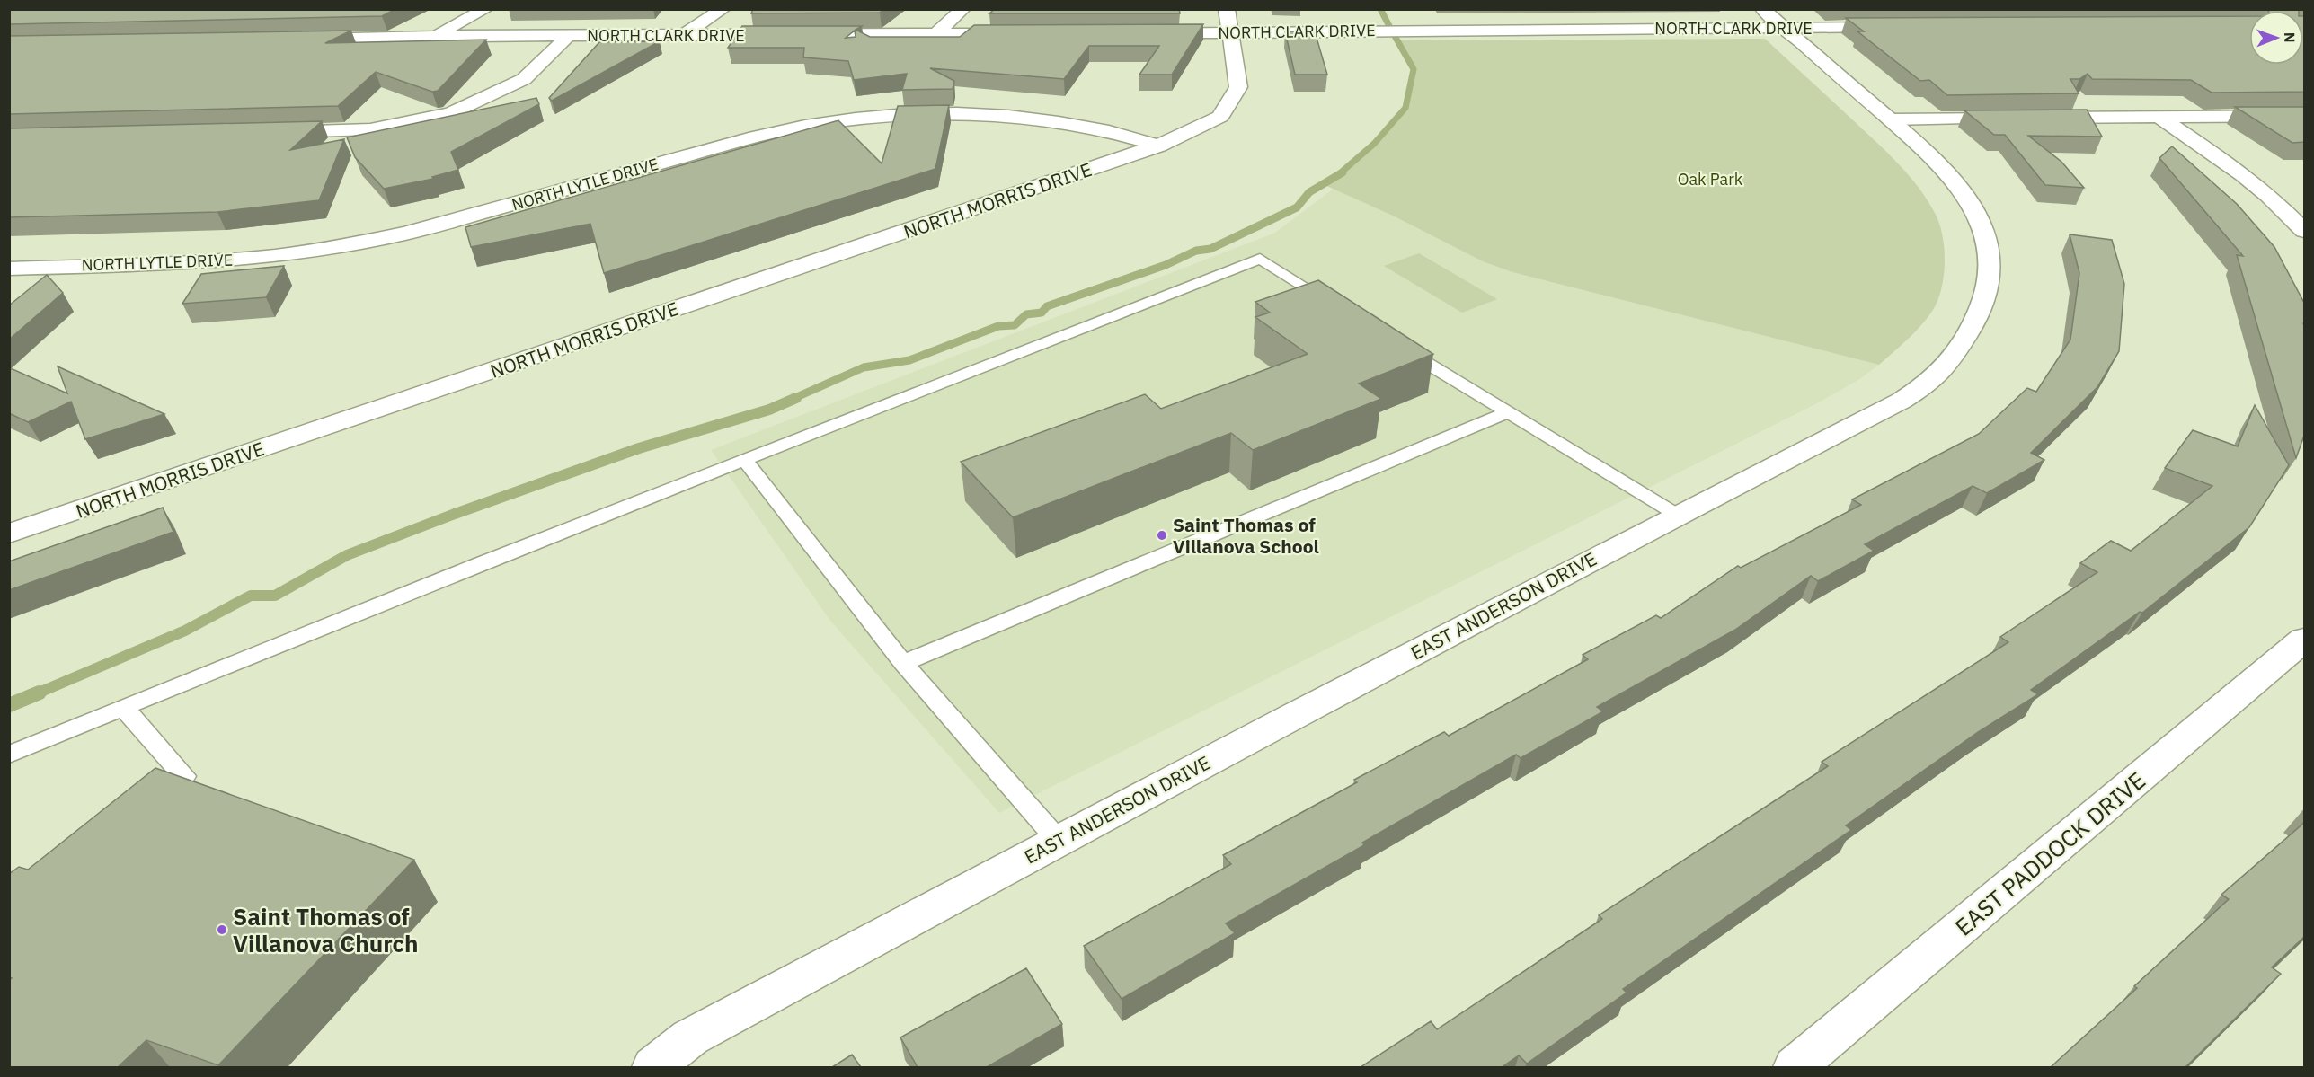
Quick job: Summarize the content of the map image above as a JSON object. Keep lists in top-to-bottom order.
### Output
{
  "streets": {
    "street": [
      "NORTH CLARK DRIVE",
      "NORTH LYTLE DRIVE",
      "NORTH MORRIS DRIVE",
      "EAST ANDERSON DRIVE",
      "EAST PADDOCK DRIVE"
    ]
  },
  "crossings": [
    ["NORTH CLARK DRIVE", "NORTH MORRIS DRIVE"],
    ["NORTH CLARK DRIVE", "EAST ANDERSON DRIVE"],
    ["NORTH LYTLE DRIVE", "NORTH MORRIS DRIVE"]
  ],
  "parks": ["Oak Park"],
  "places": ["Saint Thomas of Villanova School", "Saint Thomas of Villanova Church"],
  "north": "right"
}
